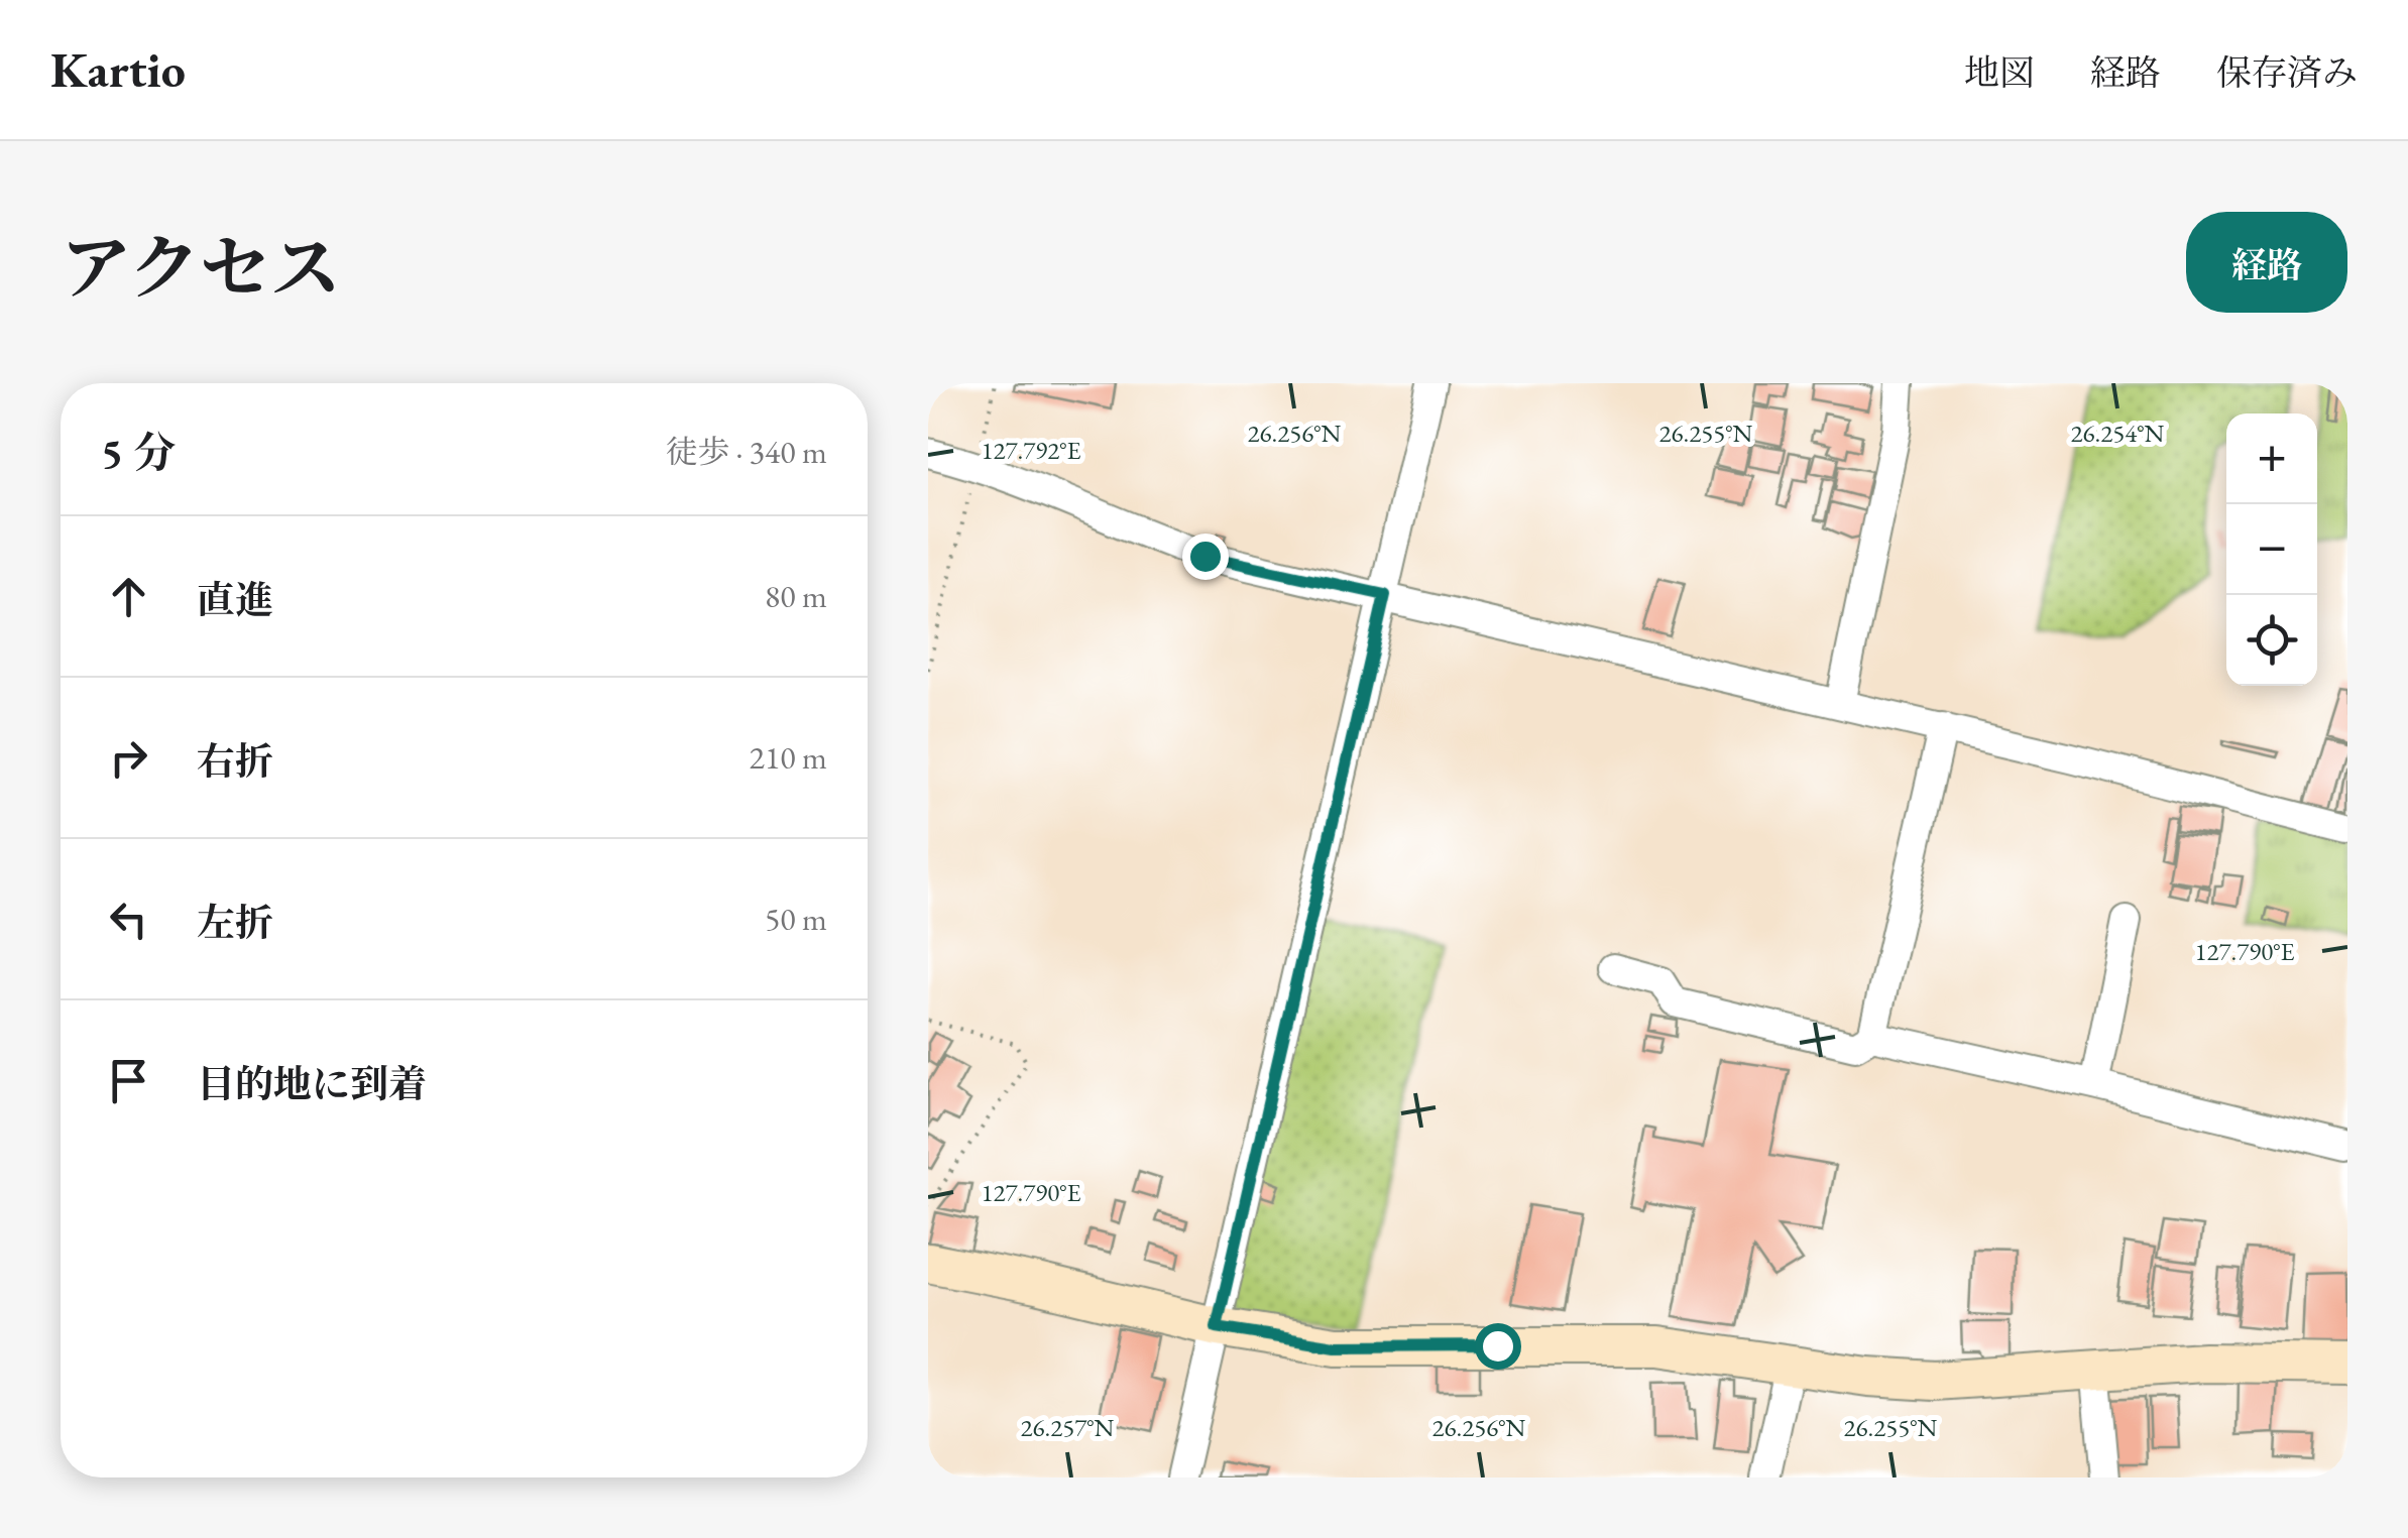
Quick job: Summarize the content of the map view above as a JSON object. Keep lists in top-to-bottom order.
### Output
{
  "page": {
    "header": "Kartio",
    "nav": ["地図", "経路", "保存済み"],
    "title": "アクセス",
    "buttons": "経路",
    "heading": ["5 分", "徒歩 · 340 m"],
    "map_buttons": ["+", "−"],
    "list": [
      ["直進", "80 m"],
      ["右折", "210 m"],
      ["左折", "50 m"],
      "目的地に到着"
    ]
  },
  "coordinates": [
    "26.256°N",
    "26.255°N",
    "26.254°N",
    "127.792°E",
    "127.790°E",
    "26.257°N"
  ]
}
